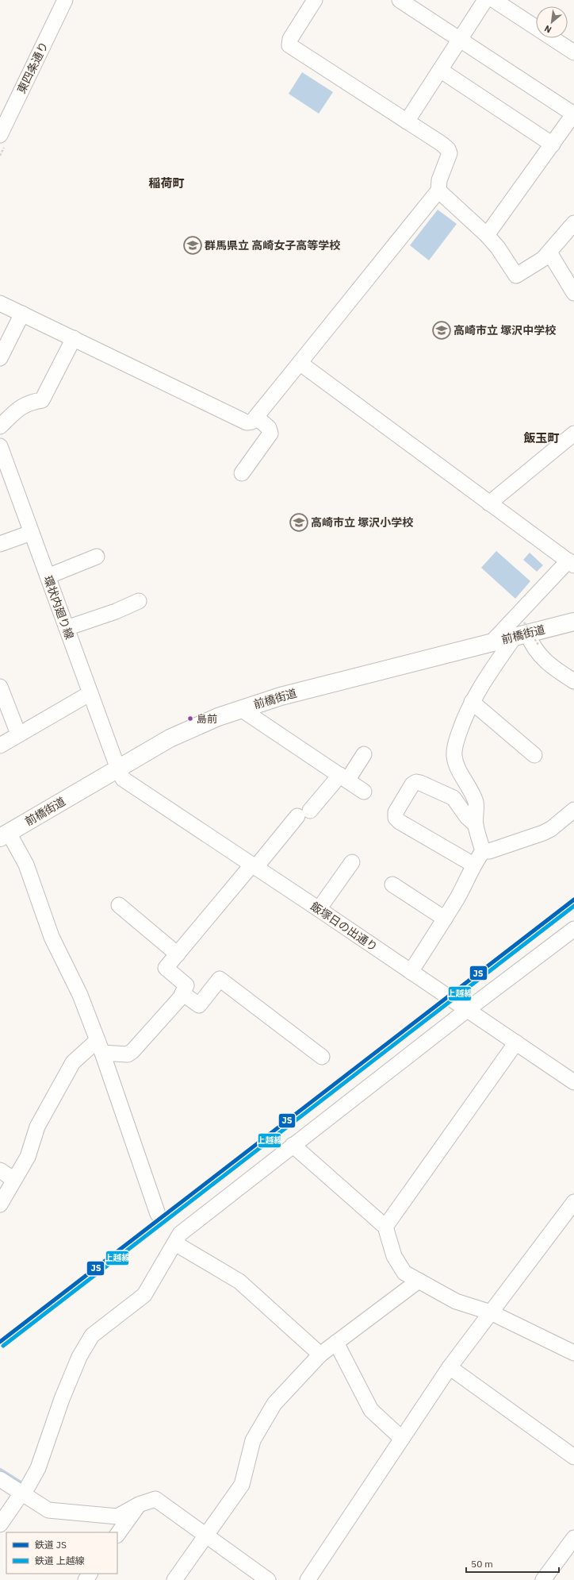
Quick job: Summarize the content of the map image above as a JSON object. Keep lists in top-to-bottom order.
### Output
{
  "streets": {
    "main road": ["前橋街道"],
    "street": ["東四条通り", "環状内廻り線", "飯塚日の出通り"]
  },
  "crossings": [
    ["環状内廻り線", "前橋街道"],
    ["環状内廻り線", "飯塚日の出通り"],
    ["前橋街道", "飯塚日の出通り"]
  ],
  "districts": ["稲荷町", "飯玉町"],
  "places": {
    "school or university": ["群馬県立 高崎女子高等学校", "高崎市立 塚沢中学校", "高崎市立 塚沢小学校"],
    "other": ["島前"]
  },
  "lines": ["rail line JS", "rail line 上越線"],
  "legend": ["鉄道 JS", "鉄道 上越線"],
  "scale_bar": "50 m",
  "north": "bottom left"
}
